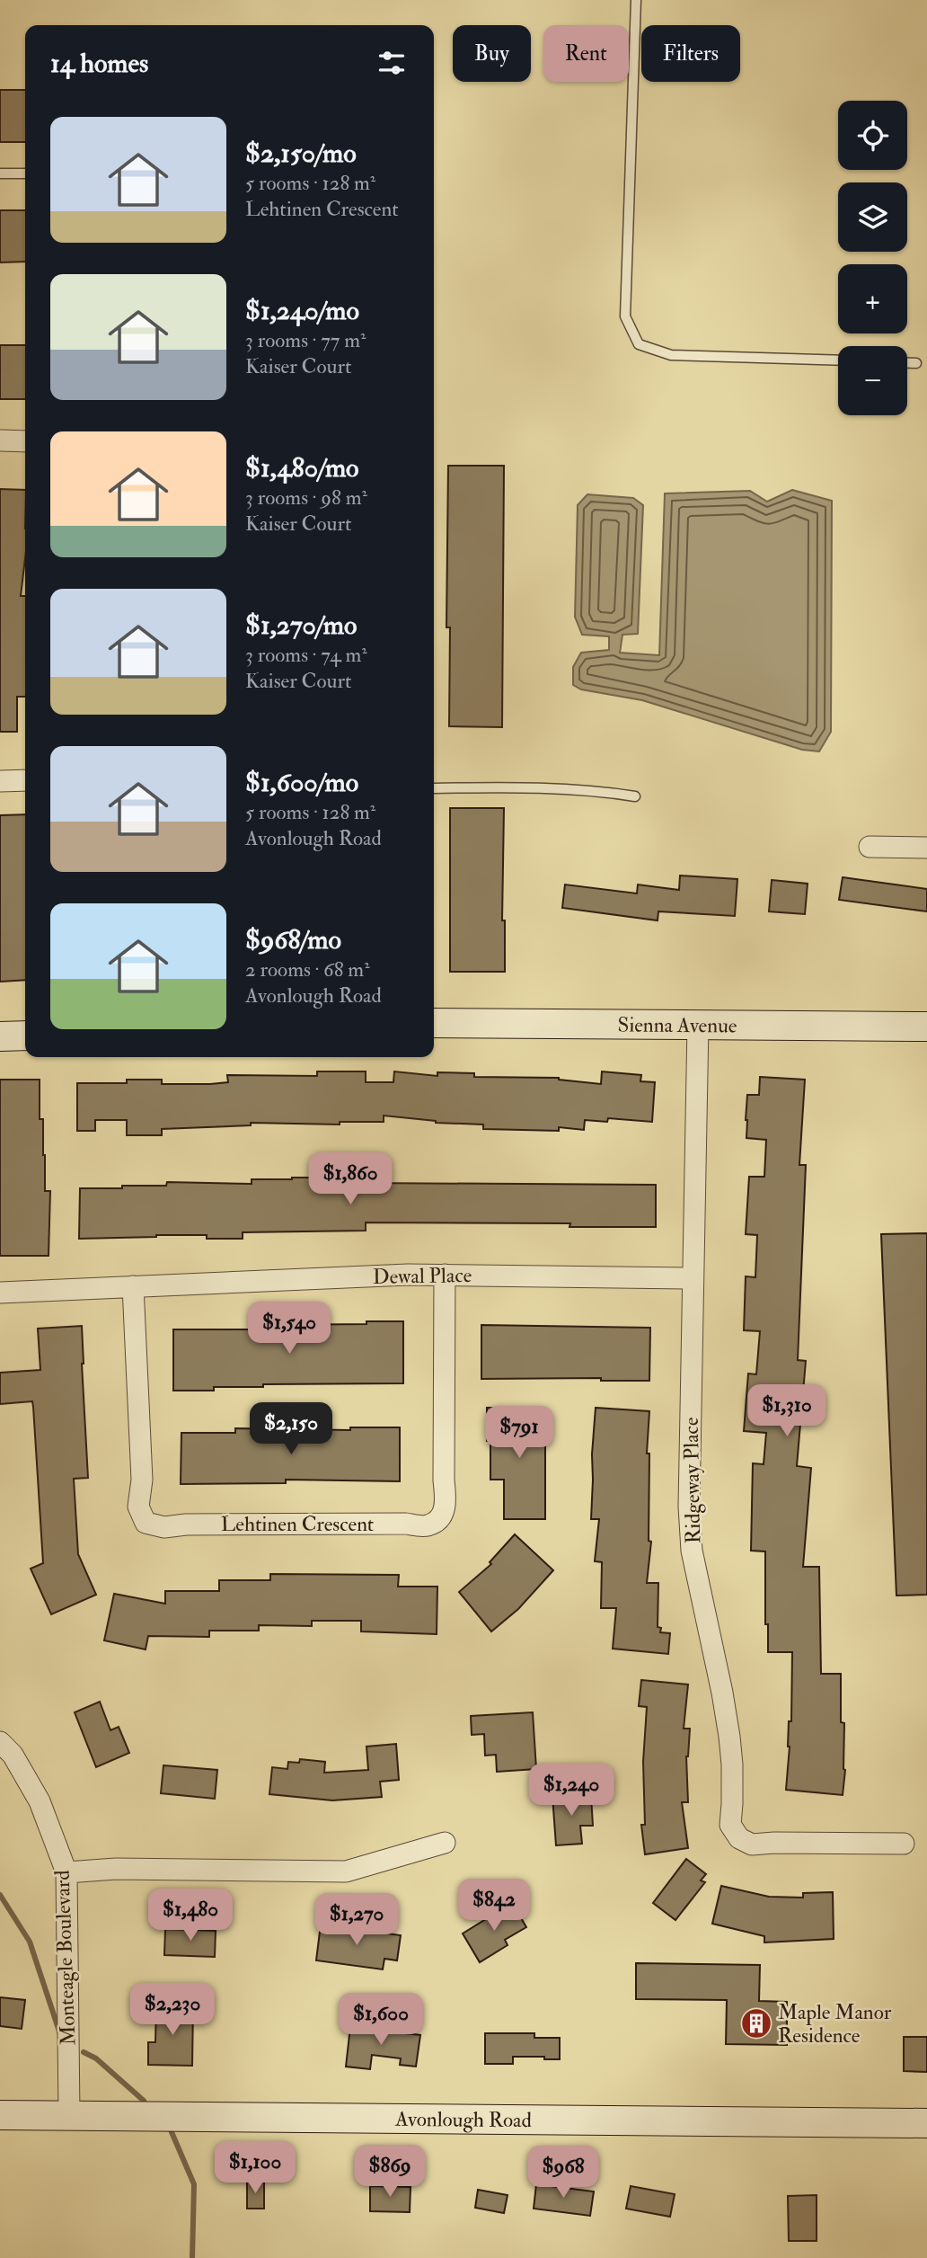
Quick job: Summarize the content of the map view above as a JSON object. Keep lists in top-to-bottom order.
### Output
{
  "streets": {
    "street": [
      "Sienna Avenue",
      "Dewal Place",
      "Ridgeway Place",
      "Lehtinen Crescent",
      "Monteagle Boulevard",
      "Avonlough Road"
    ]
  },
  "crossings": [
    ["Sienna Avenue", "Ridgeway Place"],
    ["Dewal Place", "Ridgeway Place"],
    ["Dewal Place", "Lehtinen Crescent"],
    ["Monteagle Boulevard", "Avonlough Road"]
  ],
  "places": {
    "building": ["Maple Manor Residence"]
  },
  "page": {
    "chip": ["Buy", "Rent", "Filters"],
    "heading": "14 homes",
    "map_buttons": ["+", "−"],
    "list": [
      {
        "name": "$2,150/mo",
        "note": "5 rooms · 128 m² · Lehtinen Crescent"
      },
      {
        "name": "$1,240/mo",
        "note": "3 rooms · 77 m² · Kaiser Court"
      },
      {
        "name": "$1,480/mo",
        "note": "3 rooms · 98 m² · Kaiser Court"
      },
      {
        "name": "$1,270/mo",
        "note": "3 rooms · 74 m² · Kaiser Court"
      },
      {
        "name": "$1,600/mo",
        "note": "5 rooms · 128 m² · Avonlough Road"
      },
      {
        "name": "$968/mo",
        "note": "2 rooms · 68 m² · Avonlough Road"
      }
    ],
    "price": [
      "$1,860",
      "$1,540",
      "$1,310",
      "$2,150",
      "$791",
      "$1,240",
      "$842",
      "$1,480",
      "$1,270",
      "$2,230",
      "$1,600",
      "$1,100",
      "$869",
      "$968"
    ]
  }
}
